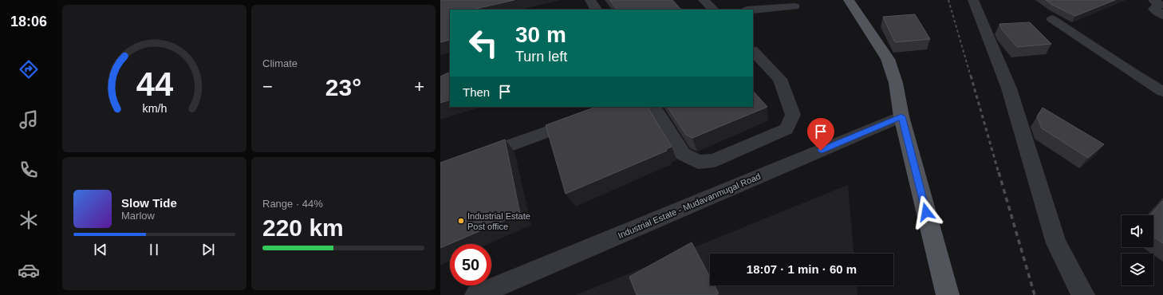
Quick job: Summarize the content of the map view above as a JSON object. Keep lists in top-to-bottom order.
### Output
{
  "streets": {
    "street": ["Industrial Estate - Mudavanmugal Road"]
  },
  "places": ["Industrial Estate Post office"],
  "page": {
    "tabs": "18:06",
    "tile": [
      "Climate",
      ["Range · 44%", "220 km"]
    ],
    "turn": ["30 m", "Turn left"],
    "heat": ["−", "23°", "+"],
    "then": "Then",
    "song": ["Slow Tide", "Marlow"],
    "limit": "50",
    "trip": "18:07 · 1 min · 60 m",
    "gauge": ["44", "km/h"]
  }
}
